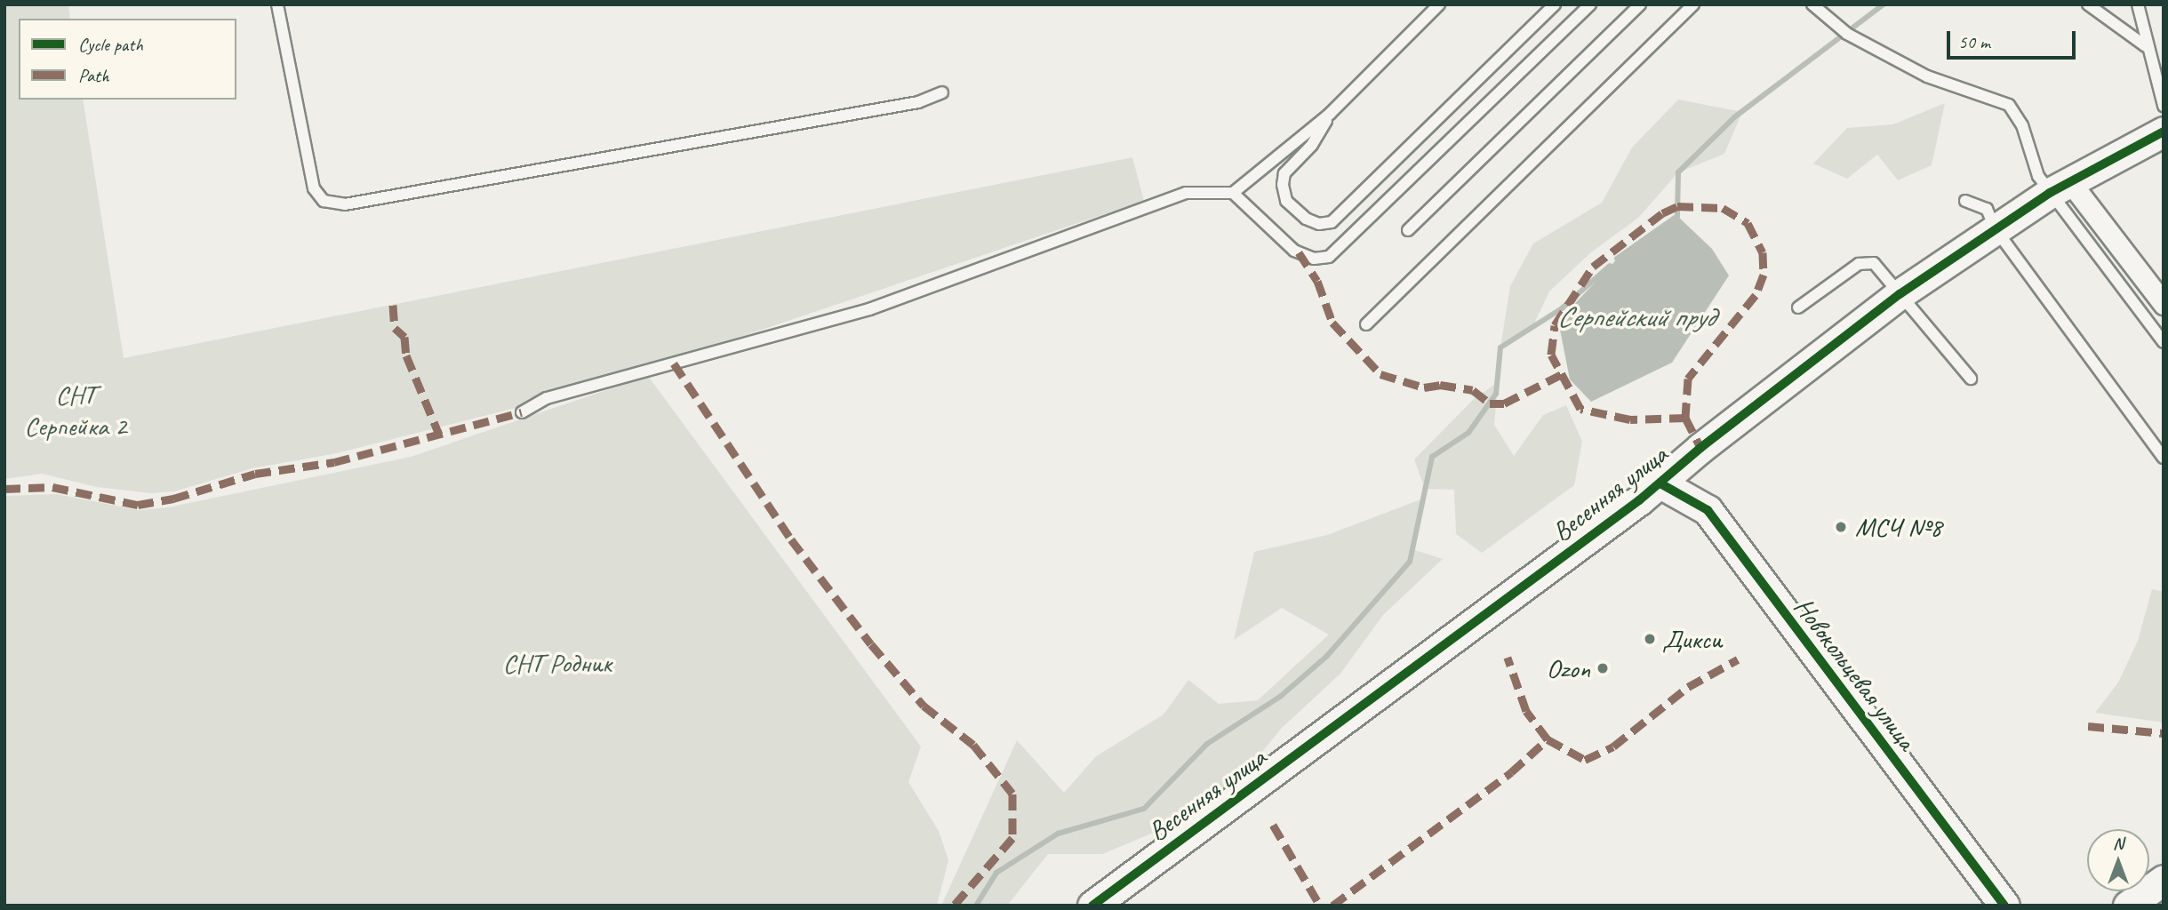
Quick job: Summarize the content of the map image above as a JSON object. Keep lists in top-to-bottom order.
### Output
{
  "streets": {
    "street": ["Весенняя улица", "Новокольцевая улица"]
  },
  "crossings": [
    ["Весенняя улица", "Новокольцевая улица"]
  ],
  "water": ["Серпейский пруд"],
  "parks": ["СНТ Серпейка 2", "СНТ Родник"],
  "places": ["МСЧ №8", "Дикси", "Ozon"],
  "legend": ["Cycle path", "Path"],
  "scale_bar": "50 m",
  "north": "top"
}
